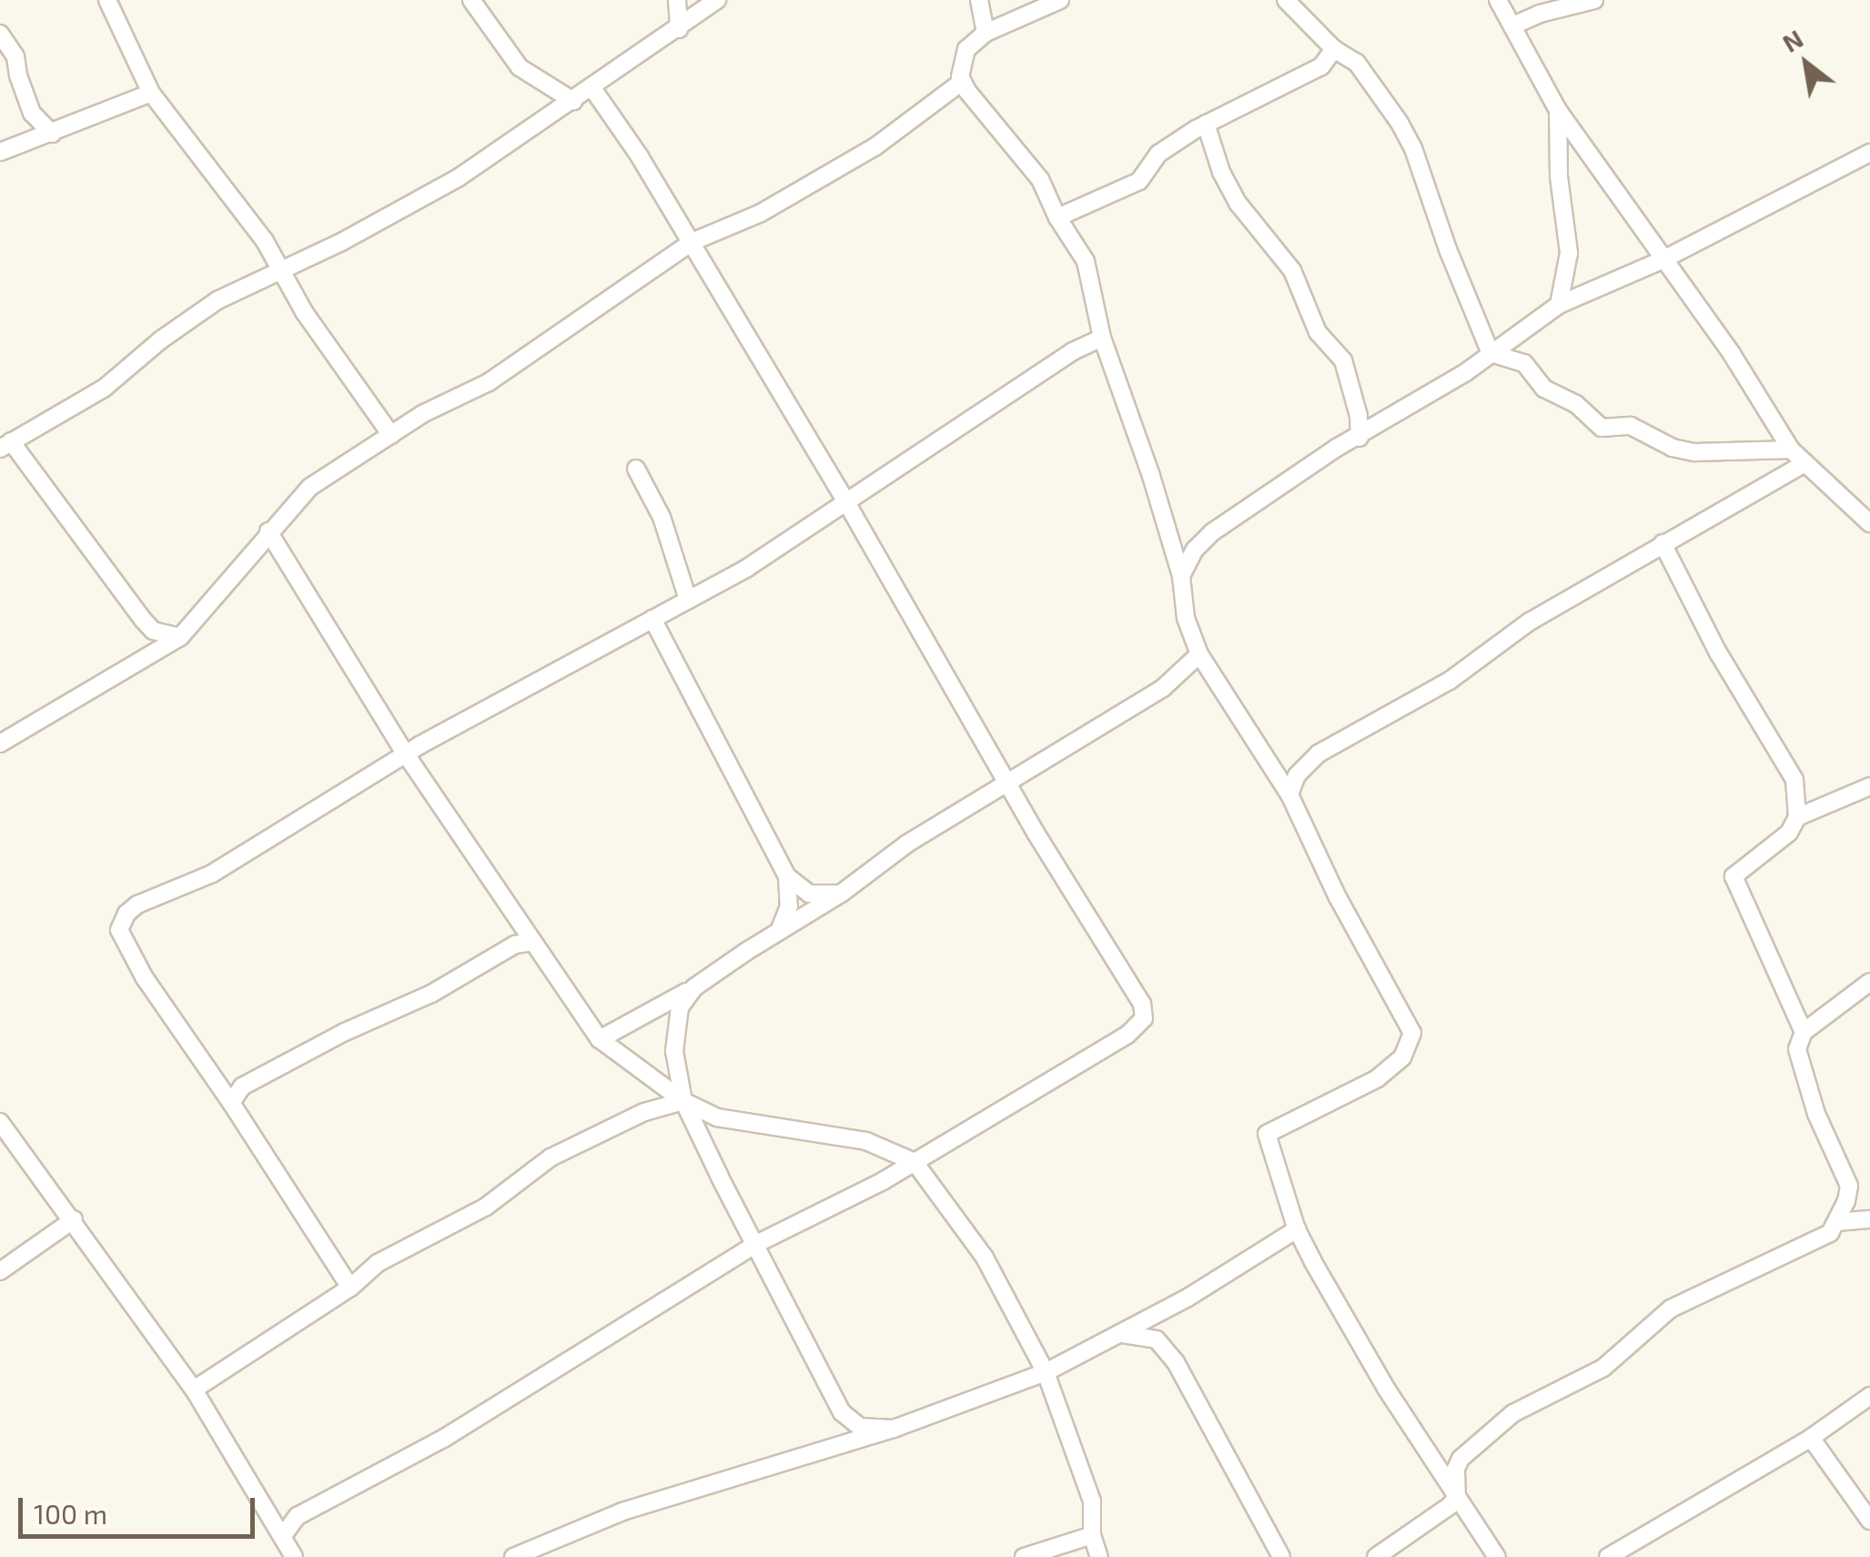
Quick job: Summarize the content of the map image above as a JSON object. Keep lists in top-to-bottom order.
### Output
{
  "scale_bar": "100 m",
  "north": "top left"
}
